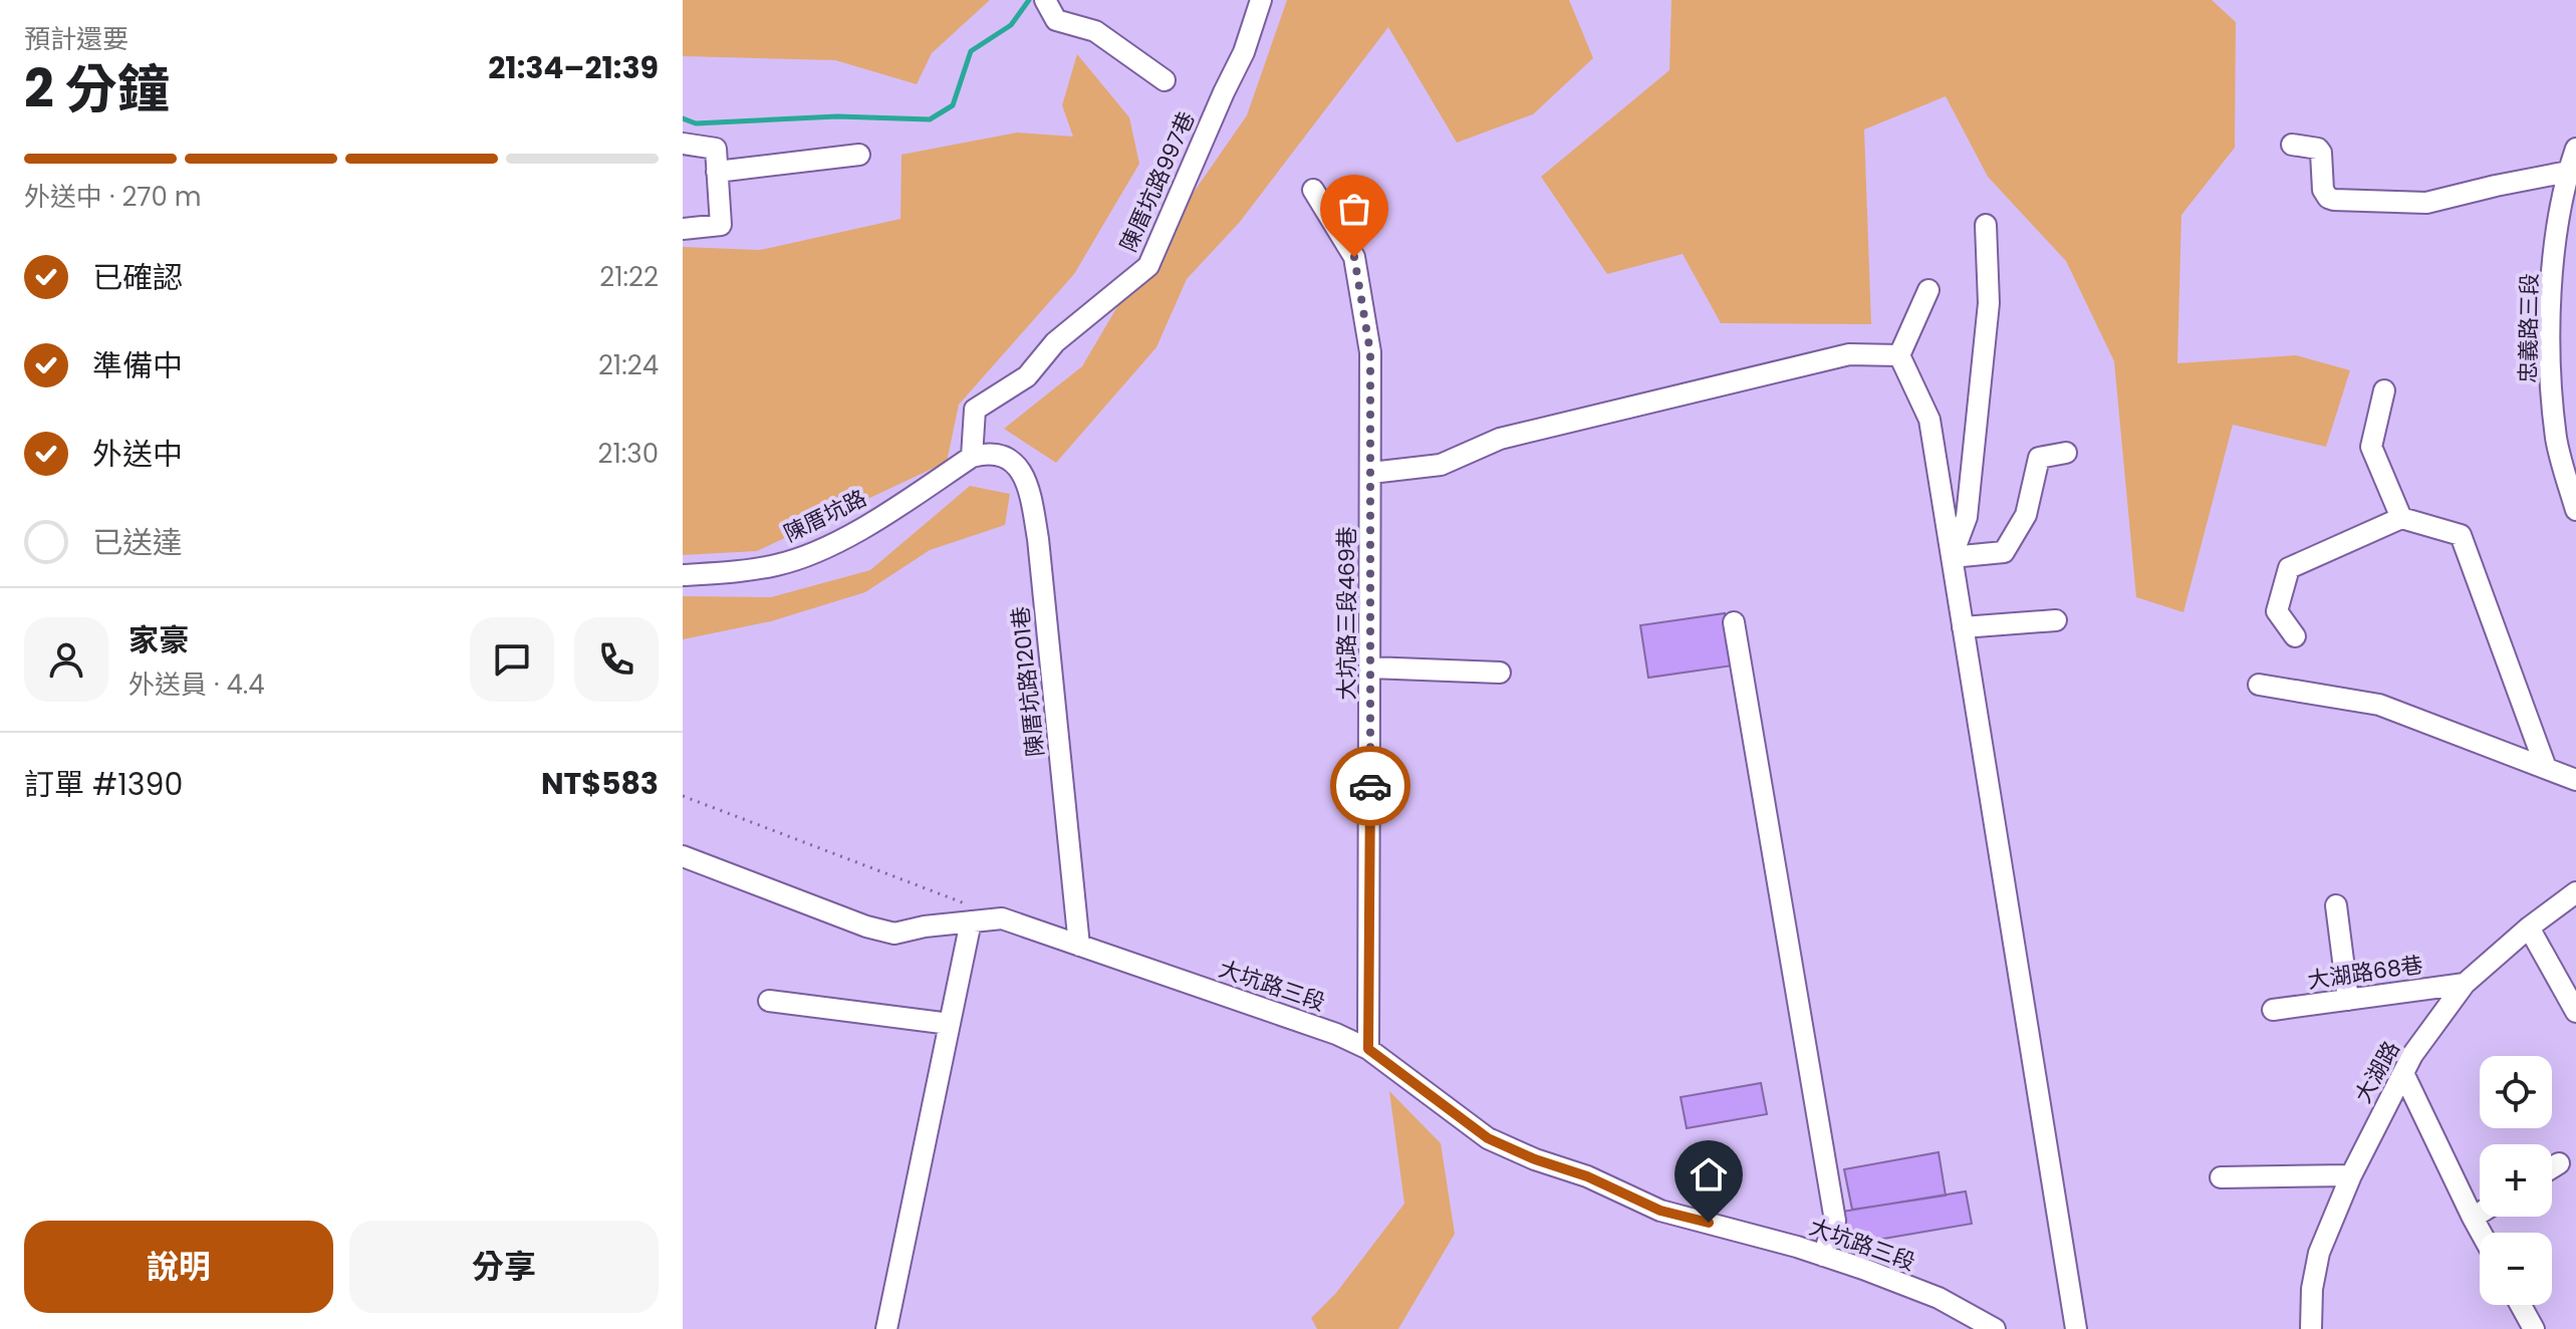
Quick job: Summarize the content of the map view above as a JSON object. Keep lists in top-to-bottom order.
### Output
{
  "streets": {
    "street": [
      "陳厝坑路997巷",
      "忠義路三段",
      "陳厝坑路",
      "大坑路三段469巷",
      "陳厝坑路1201巷",
      "大湖路68巷",
      "大坑路三段",
      "大湖路"
    ]
  },
  "crossings": [
    ["陳厝坑路997巷", "陳厝坑路"],
    ["陳厝坑路997巷", "陳厝坑路1201巷"],
    ["陳厝坑路", "陳厝坑路1201巷"],
    ["大坑路三段469巷", "大坑路三段"],
    ["陳厝坑路1201巷", "大坑路三段"],
    ["大湖路68巷", "大湖路"]
  ],
  "page": {
    "heading": ["2 分鐘", "預計還要", "21:34–21:39"],
    "panel": [
      "家豪",
      "外送員 · 4.4",
      "訂單 #1390",
      "NT$583"
    ],
    "bar": "外送中 · 270 m",
    "list": [
      ["已確認", "21:22"],
      ["準備中", "21:24"],
      ["外送中", "21:30"],
      "已送達"
    ],
    "map_buttons": ["+", "−"],
    "buttons": ["說明", "分享"]
  }
}
